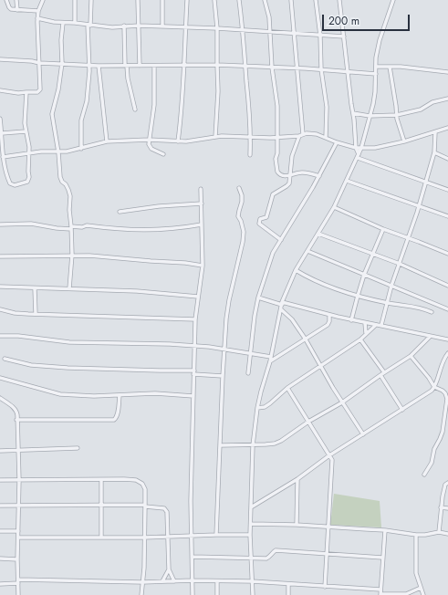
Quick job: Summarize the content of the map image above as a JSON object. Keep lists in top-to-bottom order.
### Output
{
  "scale_bar": "200 m"
}
